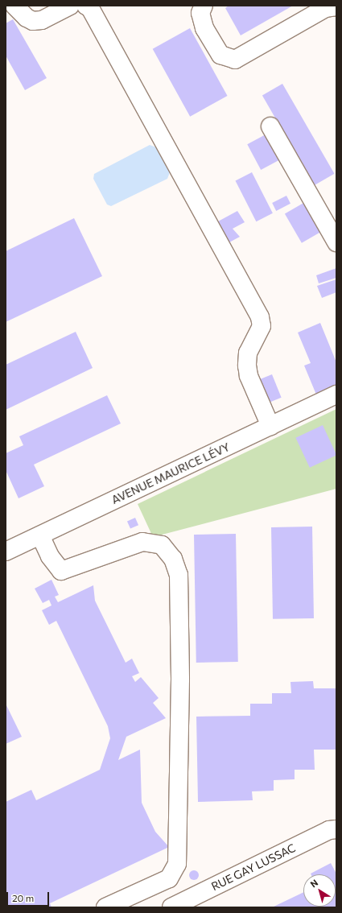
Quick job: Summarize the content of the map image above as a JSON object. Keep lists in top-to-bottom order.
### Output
{
  "streets": {
    "street": ["AVENUE MAURICE LÉVY", "RUE GAY LUSSAC"]
  },
  "scale_bar": "20 m",
  "north": "top left"
}
